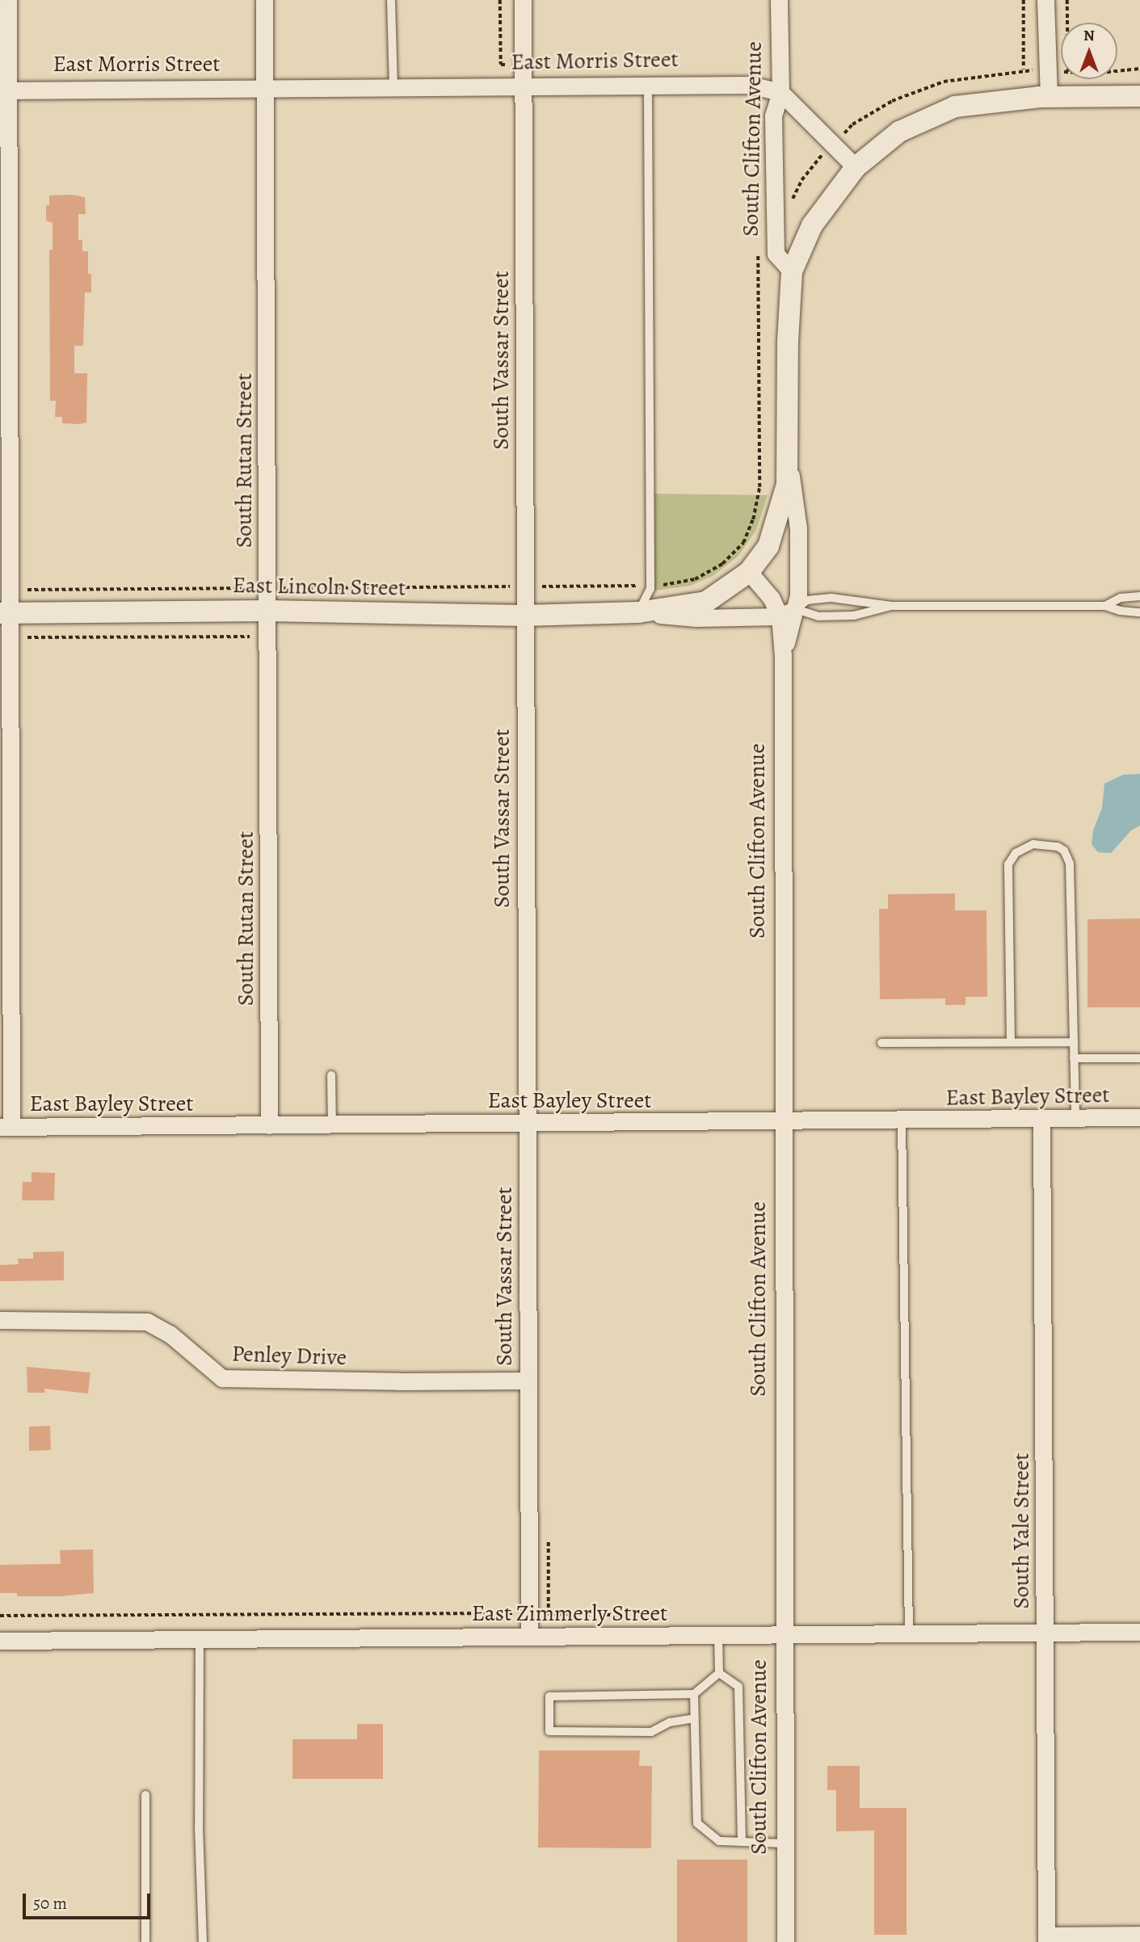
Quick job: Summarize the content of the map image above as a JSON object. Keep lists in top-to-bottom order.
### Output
{
  "streets": {
    "street": [
      "East Morris Street",
      "South Clifton Avenue",
      "South Vassar Street",
      "South Rutan Street",
      "East Lincoln Street",
      "East Bayley Street",
      "Penley Drive",
      "South Yale Street",
      "East Zimmerly Street"
    ]
  },
  "crossings": [
    ["East Morris Street", "South Clifton Avenue"],
    ["East Morris Street", "South Vassar Street"],
    ["East Morris Street", "South Rutan Street"],
    ["South Clifton Avenue", "East Lincoln Street"],
    ["South Clifton Avenue", "East Bayley Street"],
    ["South Clifton Avenue", "East Zimmerly Street"],
    ["South Vassar Street", "East Lincoln Street"],
    ["South Vassar Street", "East Bayley Street"],
    ["South Vassar Street", "Penley Drive"],
    ["South Vassar Street", "East Zimmerly Street"],
    ["South Rutan Street", "East Lincoln Street"],
    ["South Rutan Street", "East Bayley Street"],
    ["East Bayley Street", "South Yale Street"],
    ["South Yale Street", "East Zimmerly Street"]
  ],
  "scale_bar": "50 m",
  "north": "top"
}
